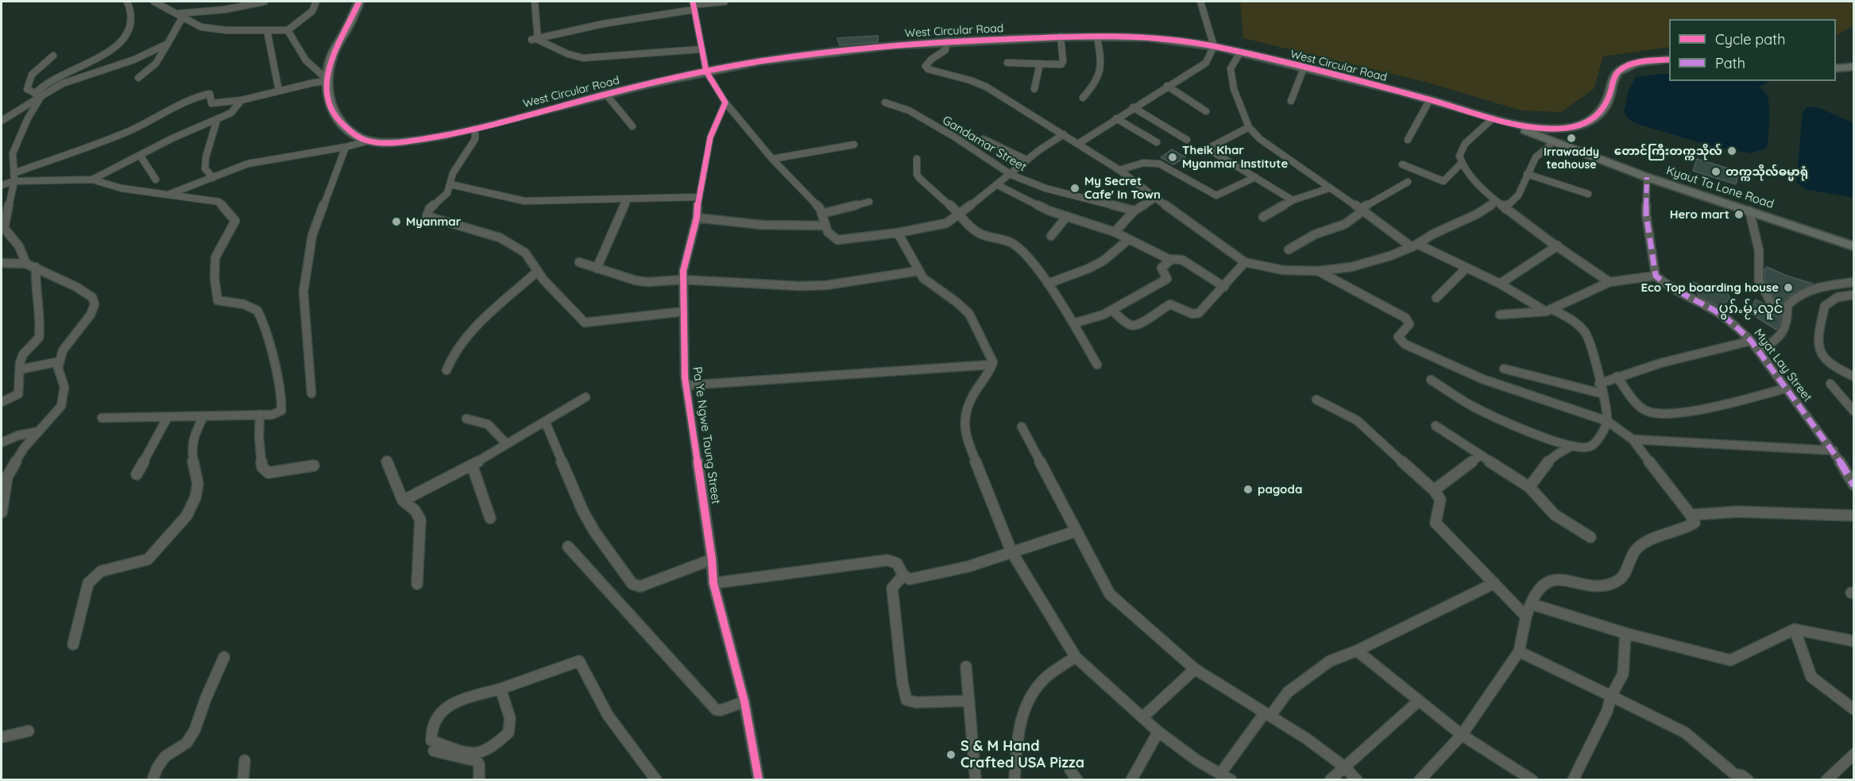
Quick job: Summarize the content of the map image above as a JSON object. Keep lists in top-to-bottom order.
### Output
{
  "streets": {
    "street": [
      "West Circular Road",
      "Gandamar Street",
      "Kyaut Ta Lone Road",
      "Myat Lay Street",
      "Pa Ye Ngwe Taung Street"
    ]
  },
  "crossings": [
    ["West Circular Road", "Kyaut Ta Lone Road"]
  ],
  "districts": ["ပွၵ်ႉမႂ်ႇလူင်"],
  "places": [
    "Irrawaddy teahouse",
    "တောင်ကြီးတက္ကသိုလ်",
    "Theik Khar Myanmar Institute",
    "တက္ကသိုလ်ဓမ္မာရုံ",
    "My Secret Cafe' In Town",
    "Hero mart",
    "Myanmar",
    "Eco Top boarding house",
    "pagoda",
    "S & M Hand Crafted USA Pizza"
  ],
  "legend": ["Cycle path", "Path"]
}
